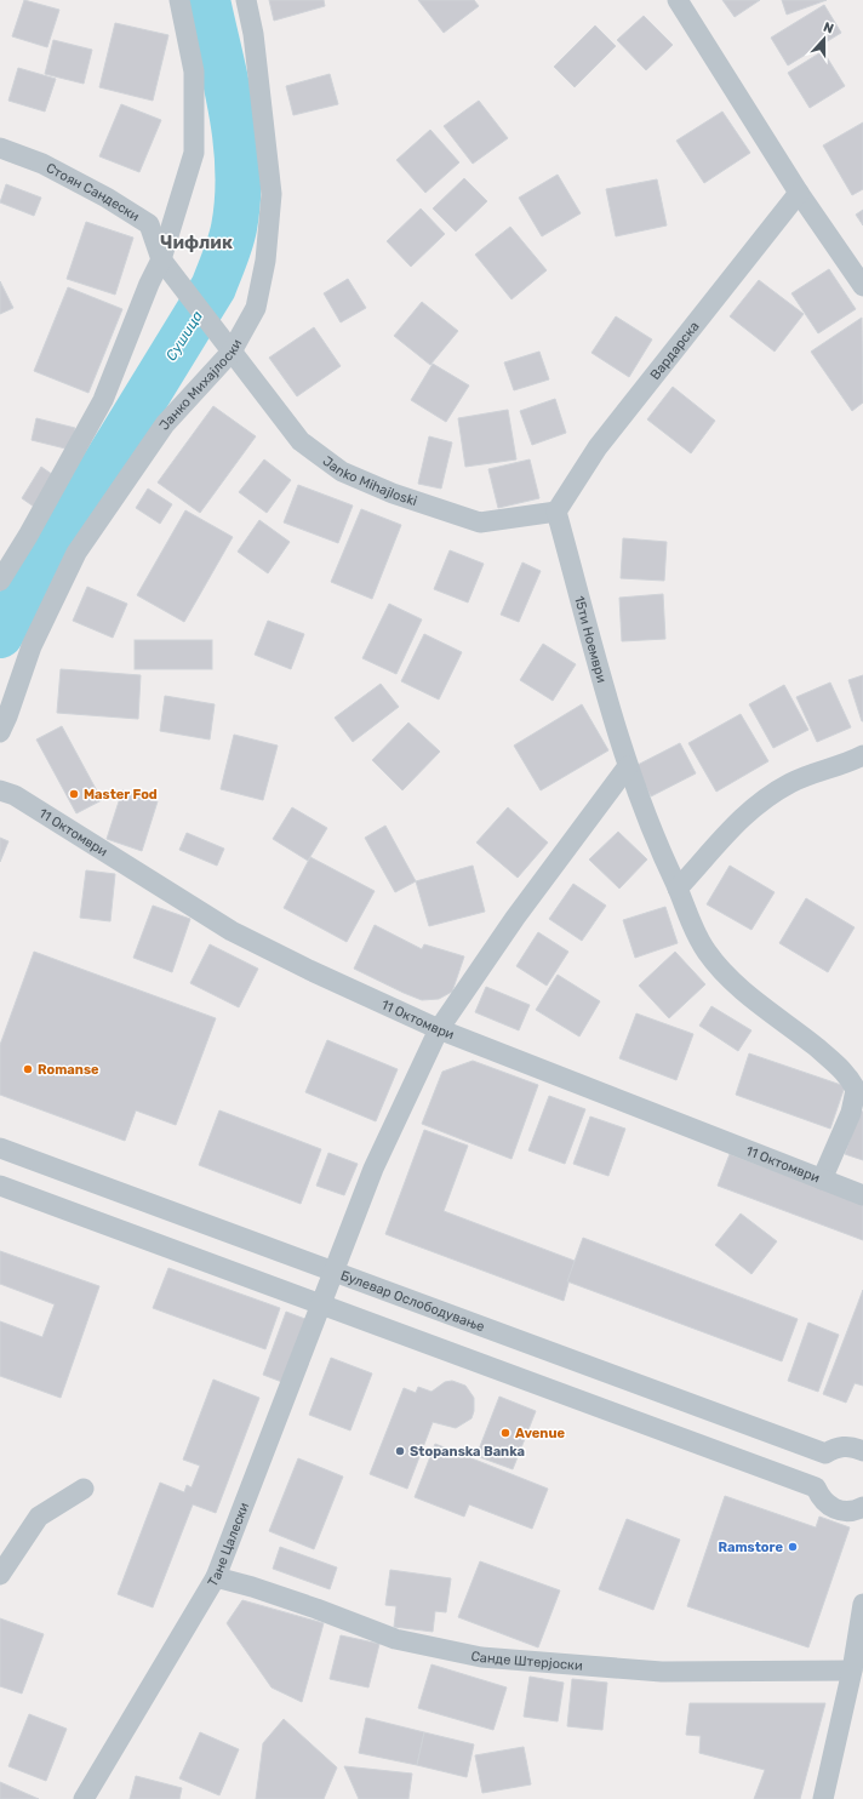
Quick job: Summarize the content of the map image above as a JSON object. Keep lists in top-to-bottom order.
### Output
{
  "streets": {
    "street": [
      "Стоян Сандески",
      "Вардарска",
      "Јанко Михајлоски",
      "Janko Mihajloski",
      "15ти Ноември",
      "11 Октомври",
      "Булевар Ослободување",
      "Тане Цалески",
      "Санде Штерјоски"
    ]
  },
  "crossings": [
    ["Вардарска", "Janko Mihajloski"],
    ["Вардарска", "15ти Ноември"],
    ["Јанко Михајлоски", "Janko Mihajloski"],
    ["Janko Mihajloski", "15ти Ноември"],
    ["15ти Ноември", "11 Октомври"],
    ["15ти Ноември", "Тане Цалески"],
    ["11 Октомври", "Тане Цалески"],
    ["Булевар Ослободување", "Тане Цалески"],
    ["Тане Цалески", "Санде Штерјоски"]
  ],
  "districts": ["Чифлик"],
  "water": ["Сушица"],
  "places": [
    "Master Fod",
    "Romanse",
    "Avenue",
    "Stopanska Banka",
    "Ramstore"
  ],
  "north": "top"
}
